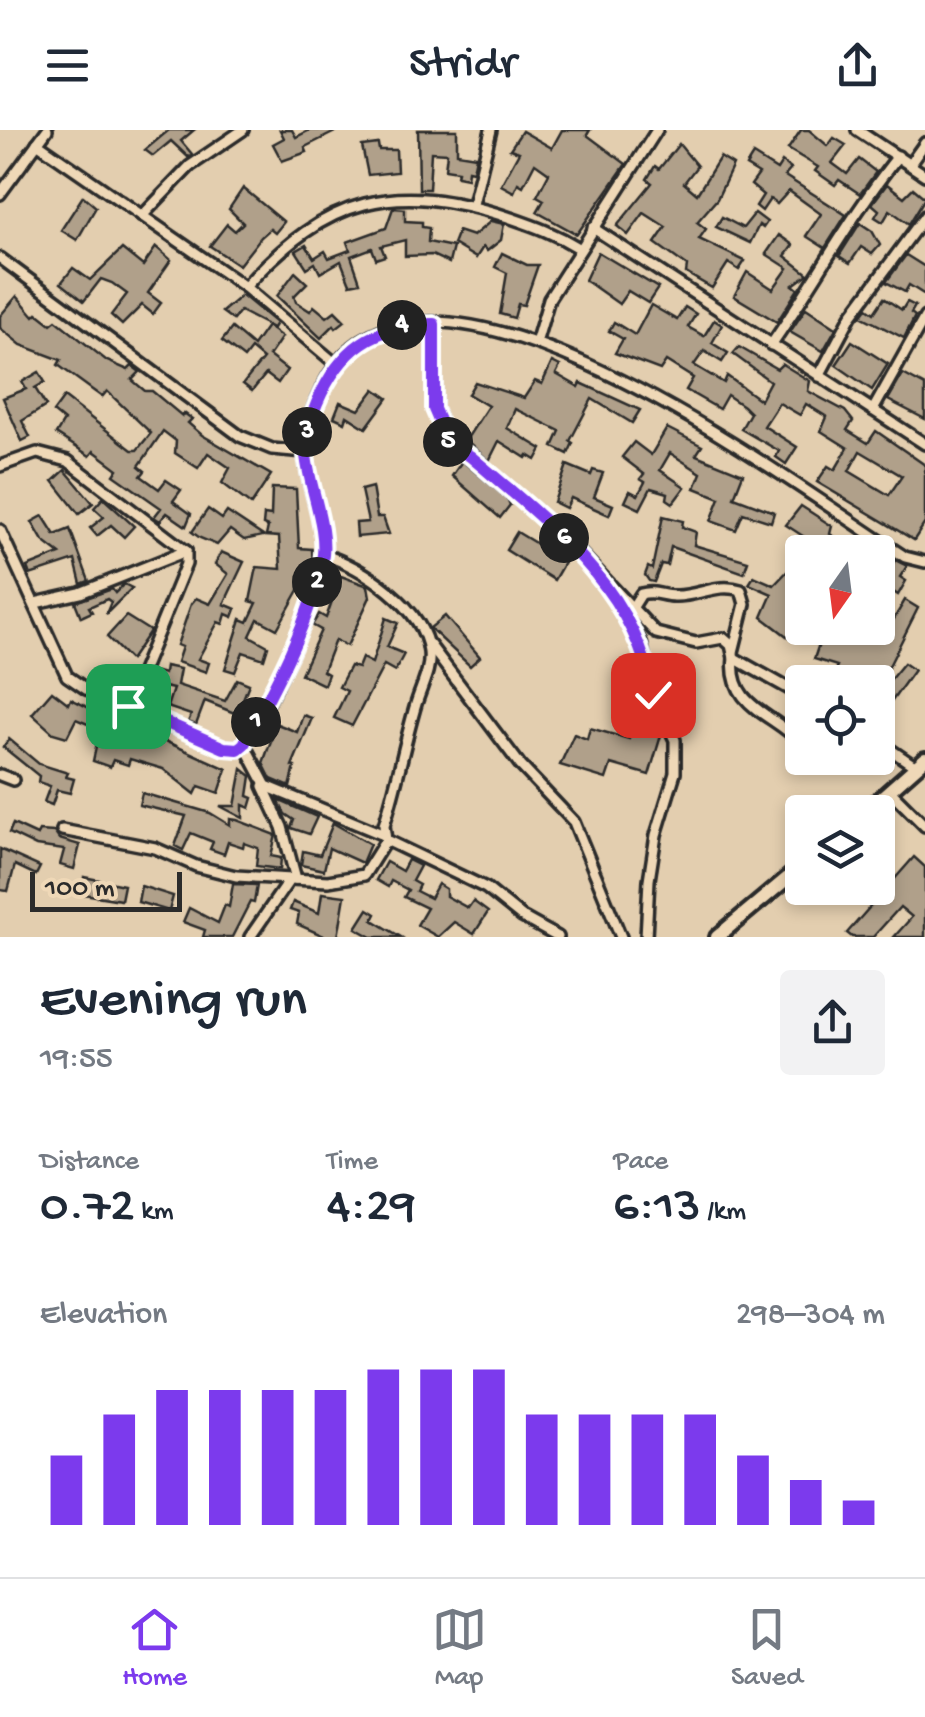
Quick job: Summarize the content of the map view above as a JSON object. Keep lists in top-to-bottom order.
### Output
{
  "scale_bar": "100 m",
  "north": "bottom",
  "page": {
    "header": "Stridr",
    "pins": [
      "4",
      "3",
      "5",
      "6",
      "2",
      "1"
    ],
    "scale": "100 m",
    "heading": ["Evening run", "19:55"],
    "stats": [
      ["Distance", "0.72 km"],
      ["Time", "4:29"],
      ["Pace", "6:13 /km"]
    ],
    "chart": ["Elevation", "298–304 m"],
    "tabs": ["Home", "Map", "Saved"]
  }
}
